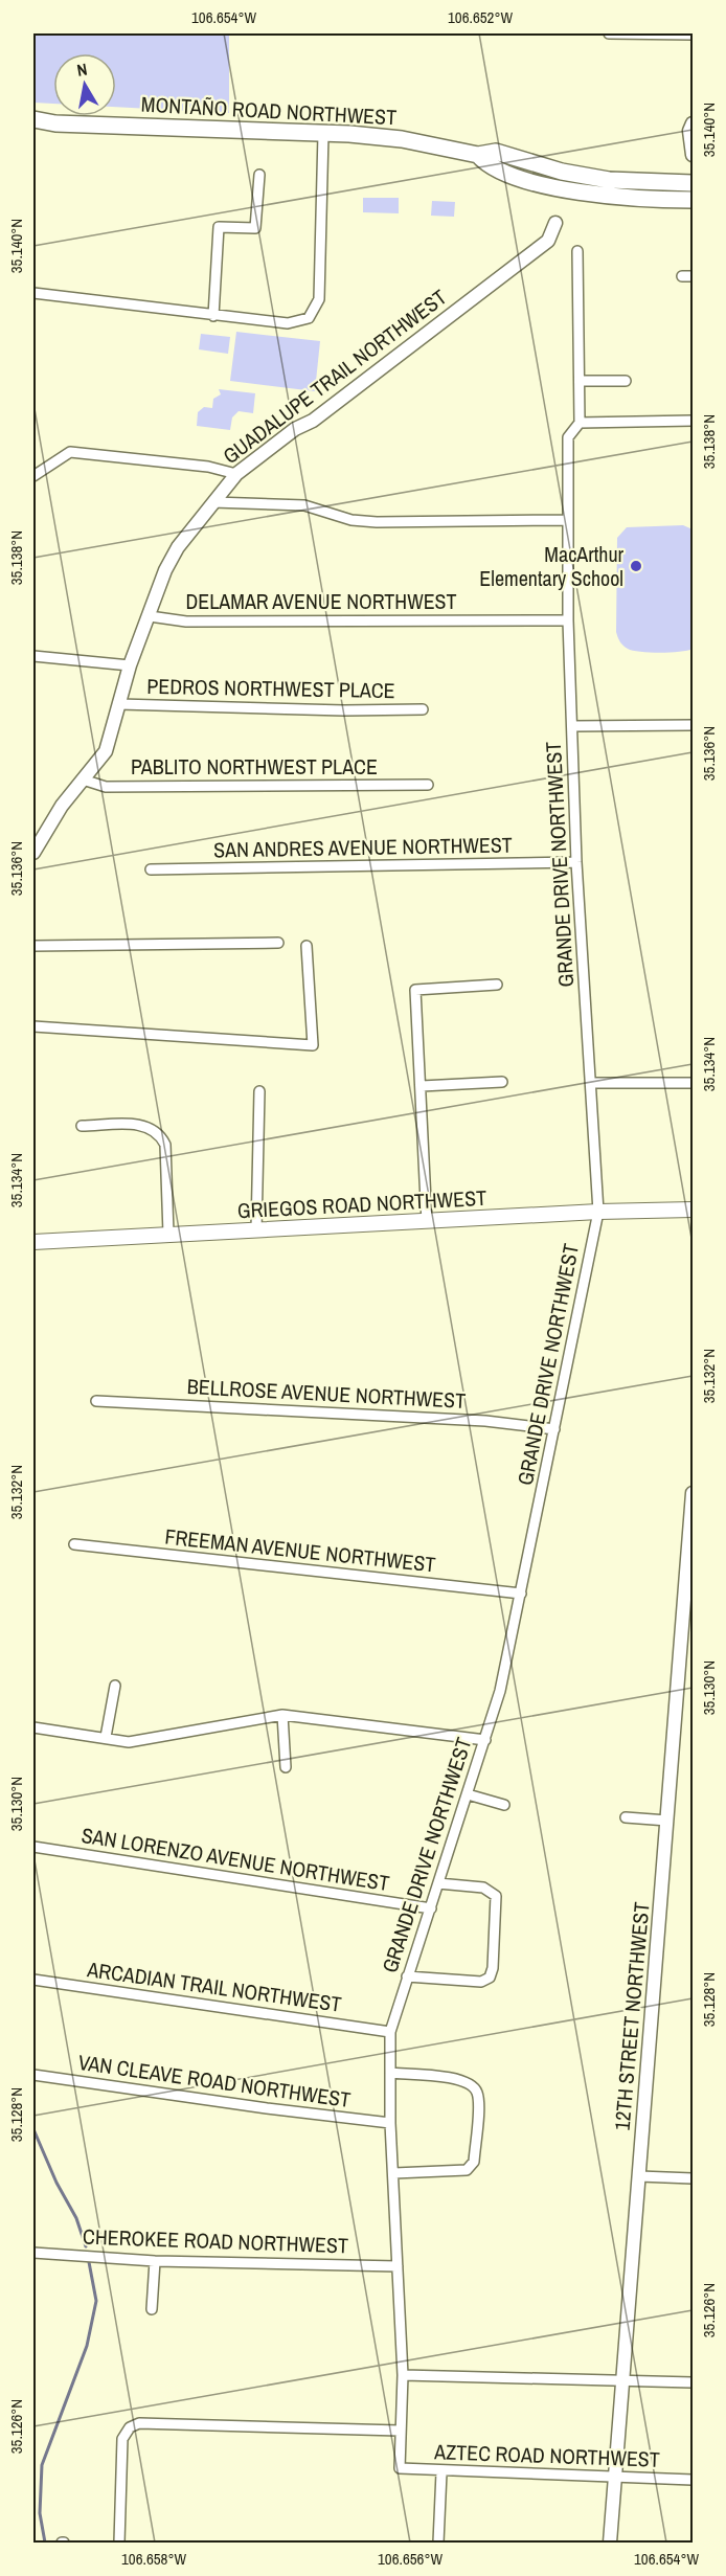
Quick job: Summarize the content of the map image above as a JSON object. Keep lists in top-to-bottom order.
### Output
{
  "streets": {
    "main road": ["MONTAÑO ROAD NORTHWEST", "GRIEGOS ROAD NORTHWEST"],
    "street": [
      "GUADALUPE TRAIL NORTHWEST",
      "DELAMAR AVENUE NORTHWEST",
      "PEDROS NORTHWEST PLACE",
      "PABLITO NORTHWEST PLACE",
      "SAN ANDRES AVENUE NORTHWEST",
      "GRANDE DRIVE NORTHWEST",
      "BELLROSE AVENUE NORTHWEST",
      "FREEMAN AVENUE NORTHWEST",
      "SAN LORENZO AVENUE NORTHWEST",
      "ARCADIAN TRAIL NORTHWEST",
      "12TH STREET NORTHWEST",
      "VAN CLEAVE ROAD NORTHWEST",
      "CHEROKEE ROAD NORTHWEST",
      "AZTEC ROAD NORTHWEST"
    ]
  },
  "crossings": [
    ["GUADALUPE TRAIL NORTHWEST", "DELAMAR AVENUE NORTHWEST"],
    ["GUADALUPE TRAIL NORTHWEST", "PEDROS NORTHWEST PLACE"],
    ["GUADALUPE TRAIL NORTHWEST", "PABLITO NORTHWEST PLACE"],
    ["DELAMAR AVENUE NORTHWEST", "GRANDE DRIVE NORTHWEST"],
    ["SAN ANDRES AVENUE NORTHWEST", "GRANDE DRIVE NORTHWEST"],
    ["GRANDE DRIVE NORTHWEST", "GRIEGOS ROAD NORTHWEST"],
    ["GRANDE DRIVE NORTHWEST", "BELLROSE AVENUE NORTHWEST"],
    ["GRANDE DRIVE NORTHWEST", "FREEMAN AVENUE NORTHWEST"],
    ["GRANDE DRIVE NORTHWEST", "SAN LORENZO AVENUE NORTHWEST"],
    ["GRANDE DRIVE NORTHWEST", "ARCADIAN TRAIL NORTHWEST"],
    ["GRANDE DRIVE NORTHWEST", "VAN CLEAVE ROAD NORTHWEST"],
    ["GRANDE DRIVE NORTHWEST", "CHEROKEE ROAD NORTHWEST"],
    ["GRANDE DRIVE NORTHWEST", "AZTEC ROAD NORTHWEST"],
    ["12TH STREET NORTHWEST", "AZTEC ROAD NORTHWEST"]
  ],
  "places": ["MacArthur Elementary School"],
  "north": "top",
  "coordinates": [
    "106.654°W",
    "106.652°W",
    "35.140°N",
    "35.138°N",
    "35.136°N",
    "35.134°N",
    "35.132°N",
    "35.130°N",
    "35.128°N",
    "35.126°N",
    "106.658°W",
    "106.656°W"
  ]
}
